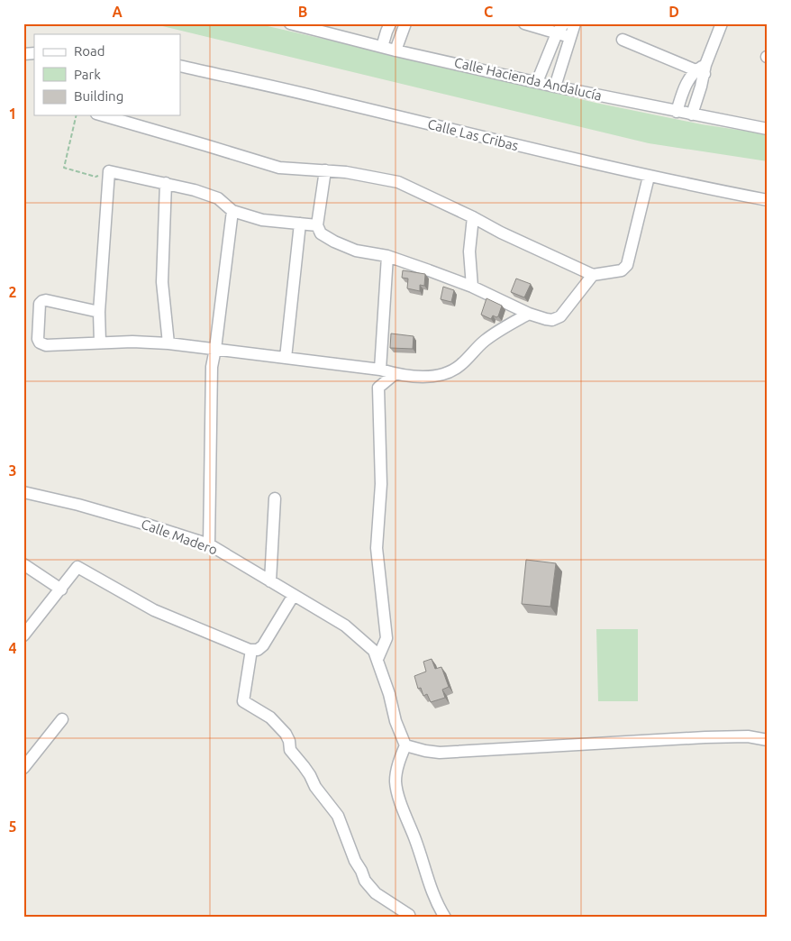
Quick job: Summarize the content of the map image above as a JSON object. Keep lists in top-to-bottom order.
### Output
{
  "streets": {
    "street": ["Calle Hacienda Andalucía", "Calle Las Cribas", "Calle Madero"]
  },
  "legend": ["Road", "Park", "Building"],
  "grid": {
    "columns": [
      "A",
      "B",
      "C",
      "D"
    ],
    "rows": [
      "1",
      "2",
      "3",
      "4",
      "5"
    ]
  }
}
